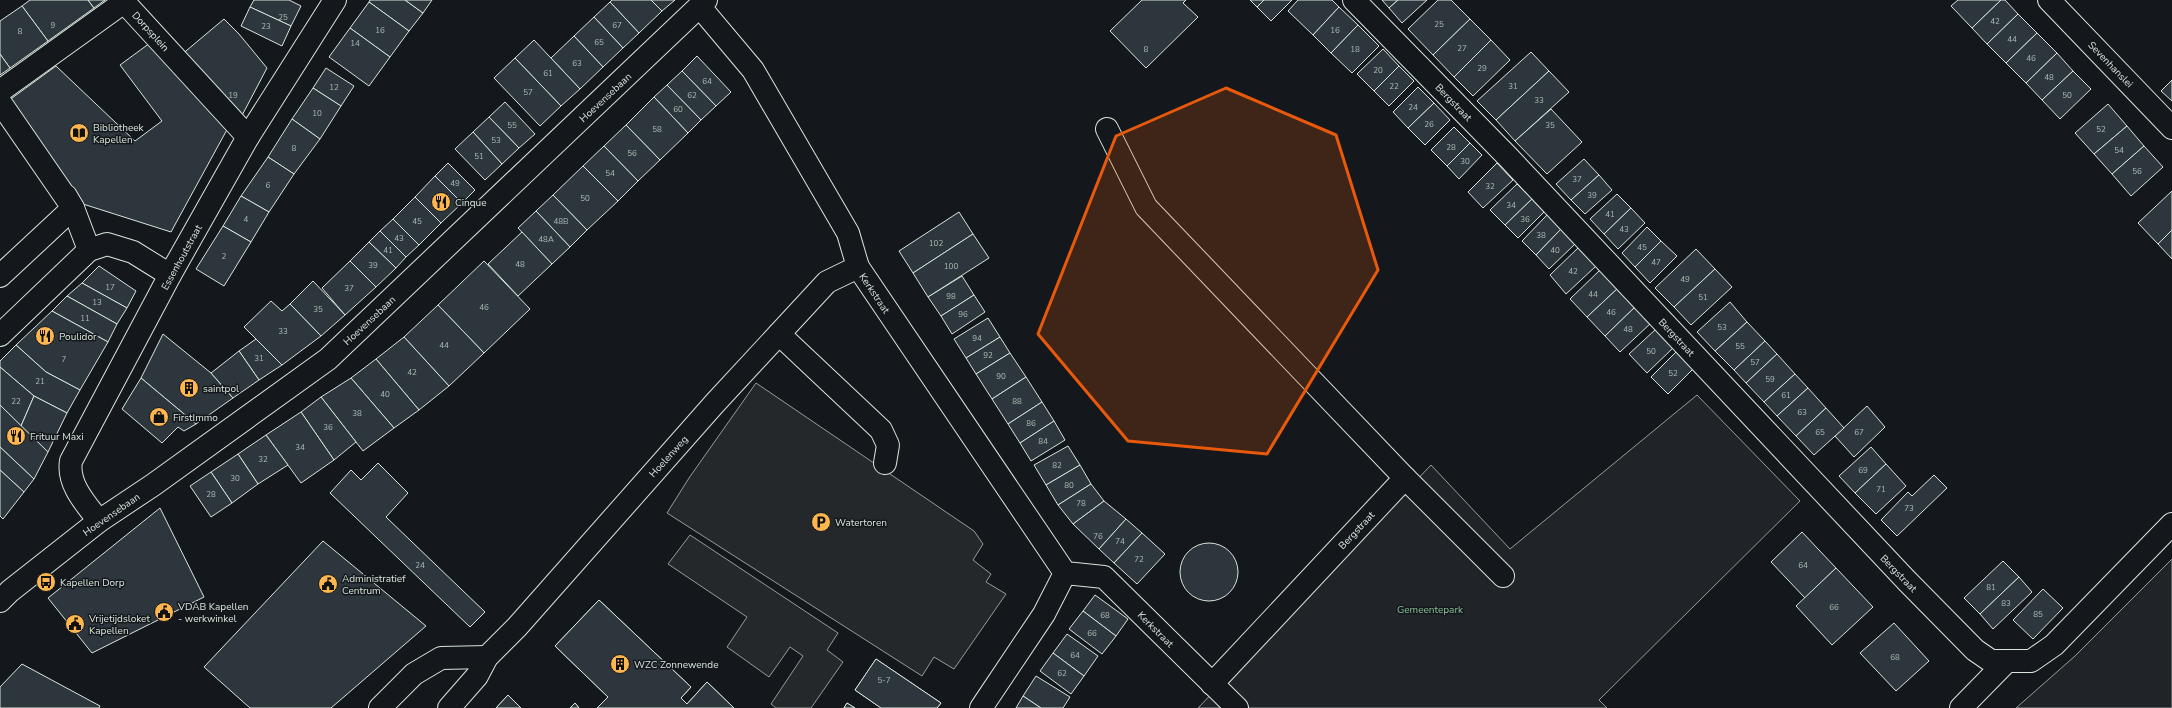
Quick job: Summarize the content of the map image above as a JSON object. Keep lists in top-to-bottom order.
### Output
{
  "streets": {
    "street": [
      "Dorpsplein",
      "Sevenhanslei",
      "Hoevensebaan",
      "Bergstraat",
      "Essenhoutstraat",
      "Kerkstraat",
      "Hoelenweg"
    ]
  },
  "crossings": [
    ["Dorpsplein", "Essenhoutstraat"],
    ["Hoevensebaan", "Essenhoutstraat"],
    ["Hoevensebaan", "Kerkstraat"],
    ["Bergstraat", "Kerkstraat"],
    ["Kerkstraat", "Hoelenweg"]
  ],
  "parks": ["Gemeentepark"],
  "places": {
    "library": ["Bibliotheek Kapellen"],
    "restaurant": ["Cinque", "Poulidor", "Frituur Maxi"],
    "building": ["saintpol", "WZC Zonnewende"],
    "shop": ["FirstImmo"],
    "parking": ["Watertoren"],
    "bus stop": ["Kapellen Dorp"],
    "public building": ["Administratief Centrum", "VDAB Kapellen - werkwinkel", "Vrijetijdsloket Kapellen"]
  },
  "house_numbers": [
    "25",
    "42",
    "25",
    "9",
    "67",
    "23",
    "16",
    "16",
    "8",
    "44",
    "65",
    "14",
    "27",
    "8",
    "18",
    "46",
    "63",
    "29",
    "20",
    "61",
    "48",
    "64",
    "22",
    "31",
    "12",
    "57",
    "19",
    "62",
    "50",
    "33",
    "24",
    "60",
    "10",
    "26",
    "55",
    "35",
    "58",
    "52",
    "53",
    "28",
    "8",
    "54",
    "56",
    "51",
    "30",
    "56",
    "54",
    "37",
    "49",
    "6",
    "32",
    "39",
    "50",
    "34",
    "41",
    "4",
    "36",
    "45",
    "48B",
    "43",
    "38",
    "43",
    "48A",
    "102",
    "45",
    "41",
    "40",
    "2",
    "47",
    "48",
    "39",
    "100",
    "42",
    "49",
    "17",
    "37",
    "44",
    "98",
    "51",
    "13",
    "46",
    "35",
    "46",
    "96",
    "11",
    "53",
    "48",
    "33",
    "94",
    "44",
    "55",
    "50",
    "92",
    "31",
    "7",
    "57",
    "42",
    "52",
    "90",
    "59",
    "21",
    "40",
    "61",
    "22",
    "88",
    "63",
    "38",
    "86",
    "36",
    "65",
    "67",
    "84",
    "34",
    "32",
    "82",
    "69",
    "30",
    "80",
    "71",
    "28",
    "78",
    "73",
    "76",
    "74",
    "72",
    "24",
    "64",
    "81",
    "83",
    "66",
    "85",
    "68",
    "66",
    "64",
    "68",
    "62",
    "5-7"
  ]
}
